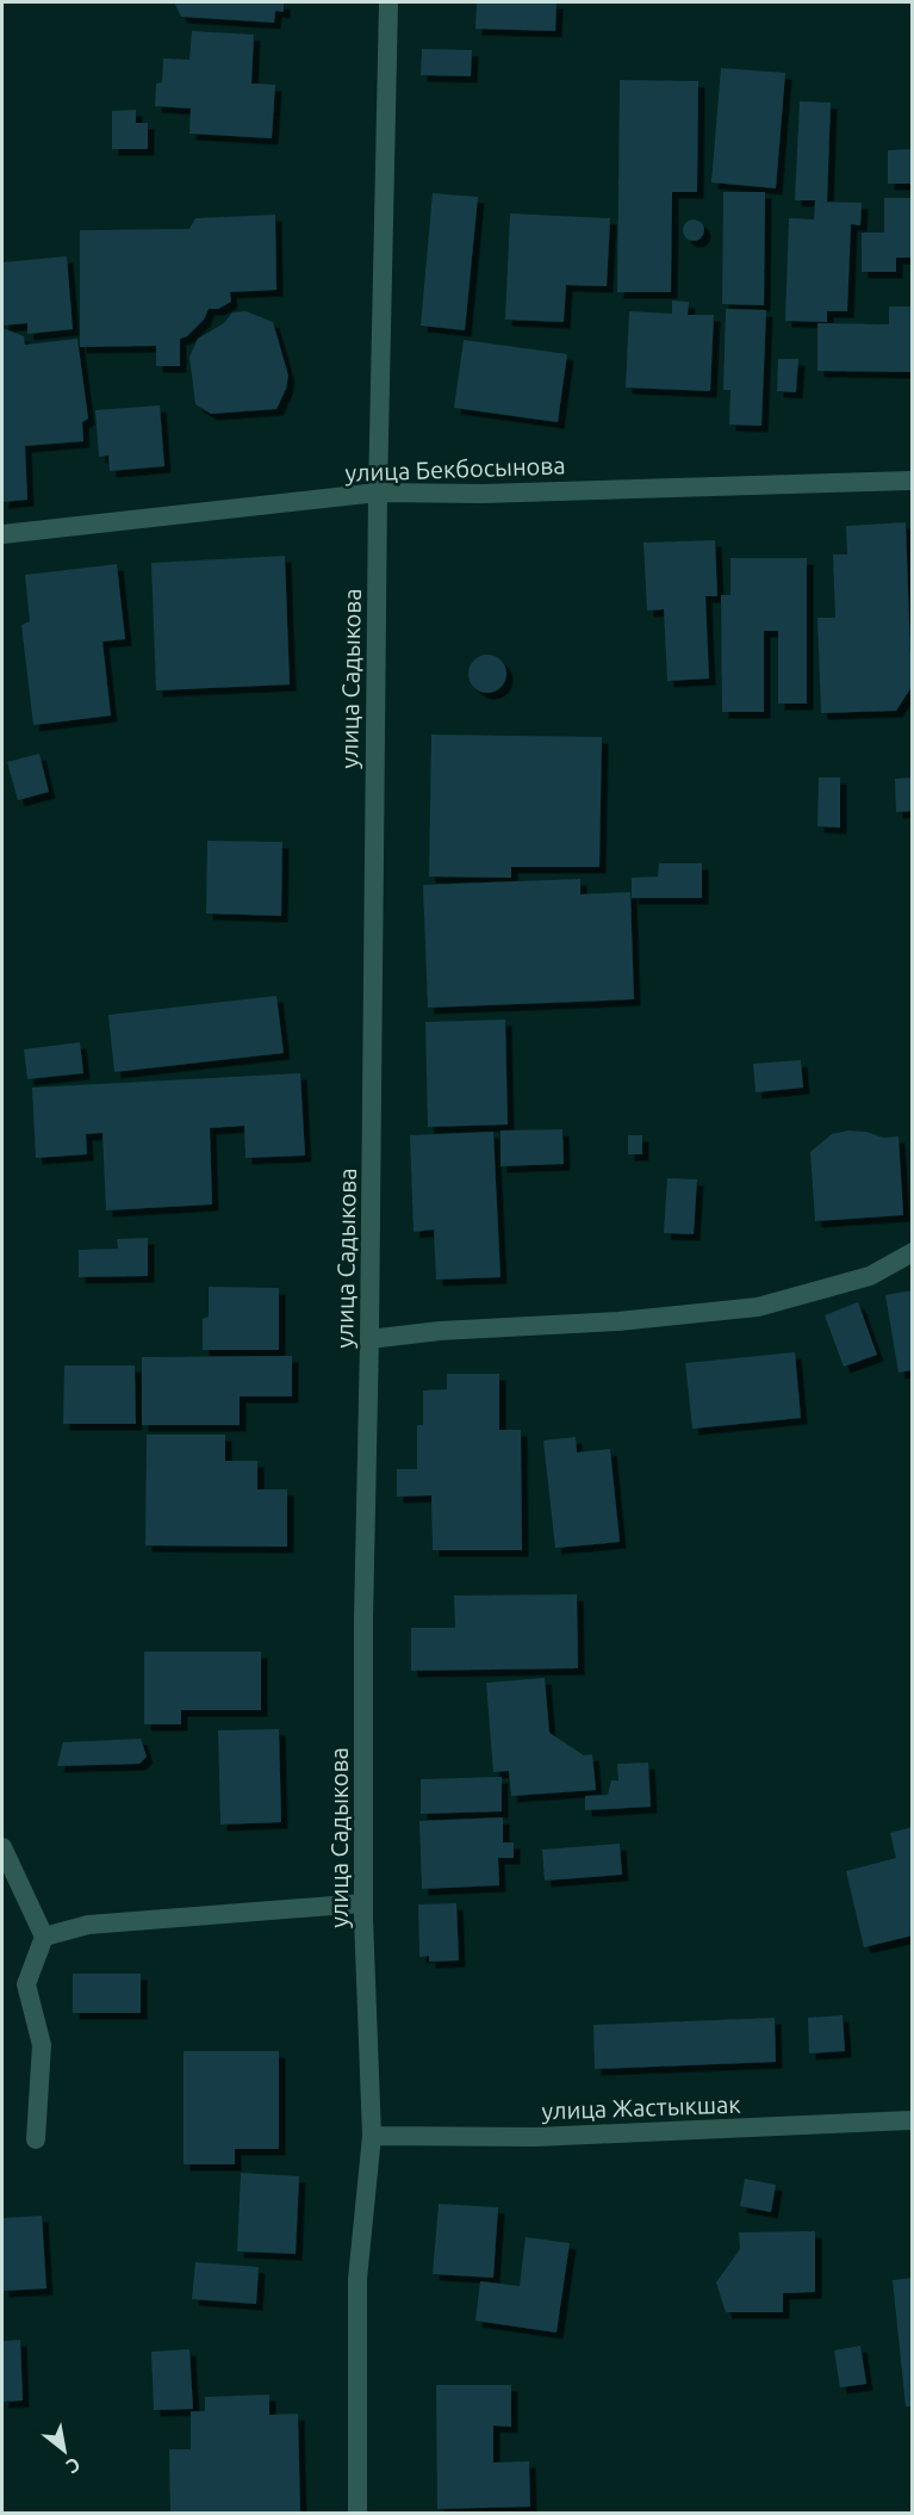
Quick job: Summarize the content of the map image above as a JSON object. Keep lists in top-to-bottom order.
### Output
{
  "streets": {
    "street": ["улица Бекбосынова", "улица Садыкова", "улица Жастыкшак"]
  },
  "crossings": [
    ["улица Бекбосынова", "улица Садыкова"],
    ["улица Садыкова", "улица Жастыкшак"]
  ],
  "north": "bottom right"
}
